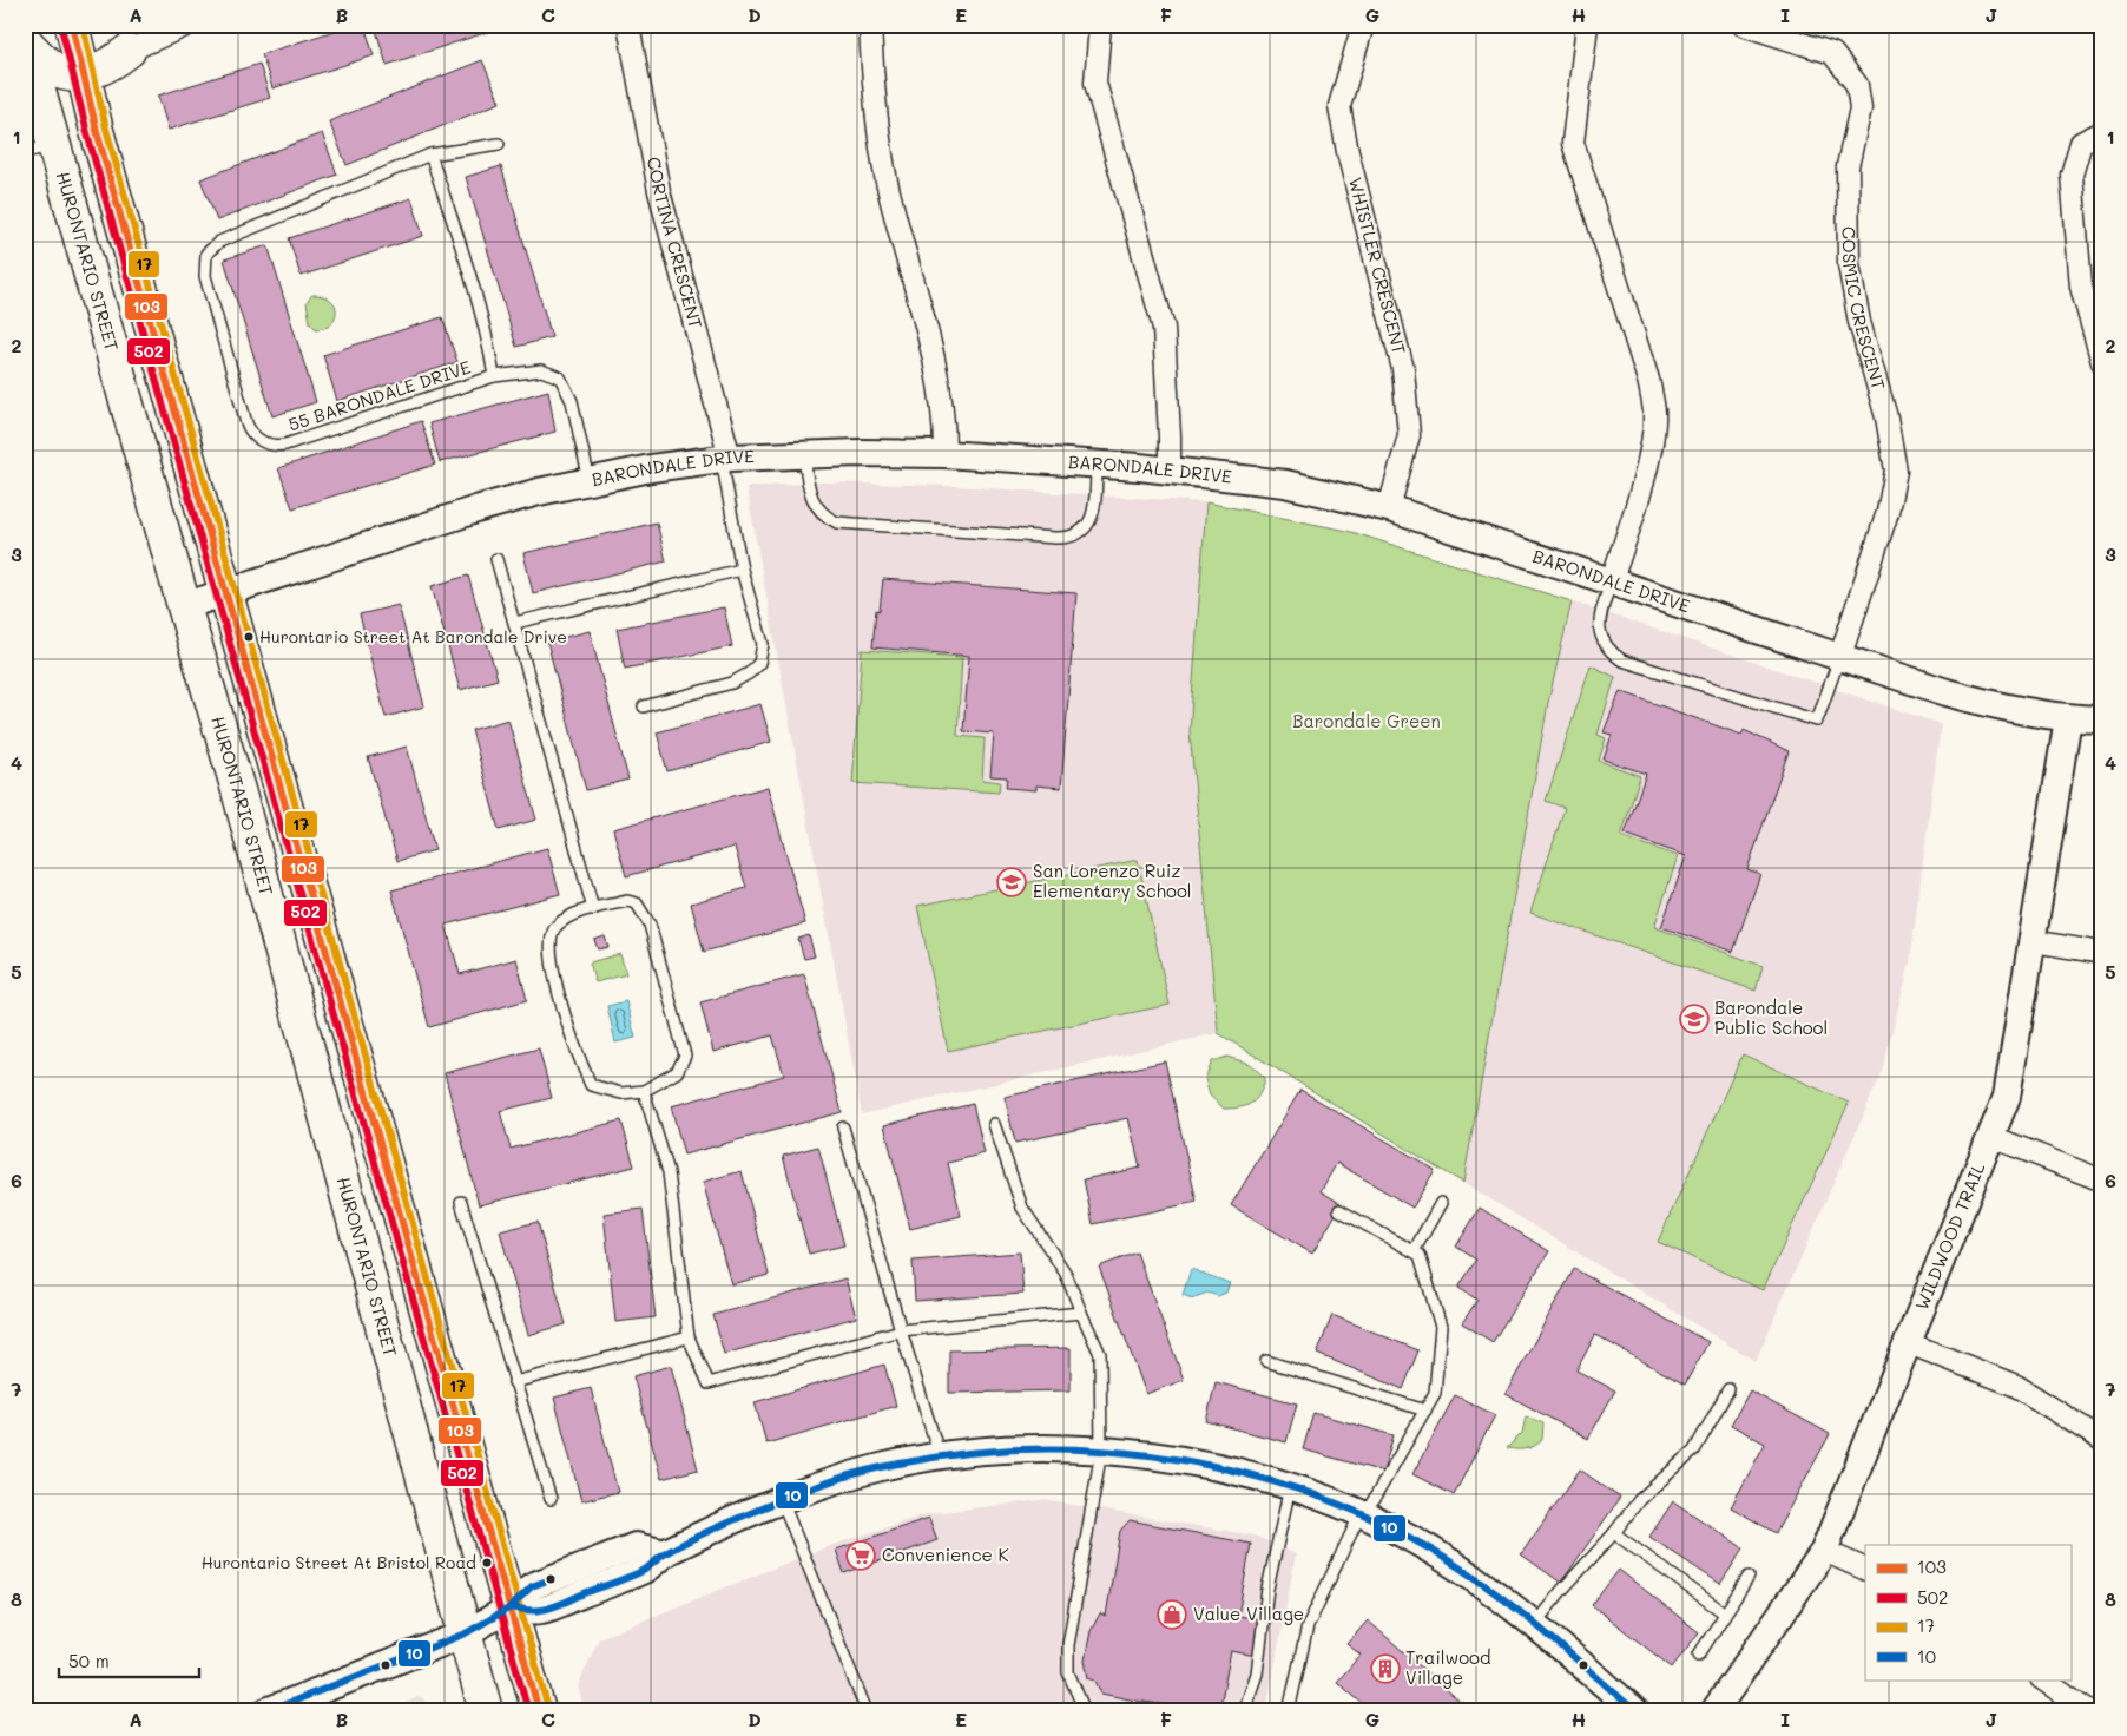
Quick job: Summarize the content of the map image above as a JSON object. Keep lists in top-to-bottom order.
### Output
{
  "streets": {
    "main road": ["HURONTARIO STREET"],
    "street": [
      "CORTINA CRESCENT",
      "WHISTLER CRESCENT",
      "COSMIC CRESCENT",
      "BARONDALE DRIVE",
      "WILDWOOD TRAIL"
    ],
    "lane": ["55 BARONDALE DRIVE"]
  },
  "crossings": [
    ["CORTINA CRESCENT", "BARONDALE DRIVE"],
    ["HURONTARIO STREET", "BARONDALE DRIVE"],
    ["WHISTLER CRESCENT", "BARONDALE DRIVE"],
    ["COSMIC CRESCENT", "BARONDALE DRIVE"],
    ["55 BARONDALE DRIVE", "BARONDALE DRIVE"],
    ["BARONDALE DRIVE", "WILDWOOD TRAIL"]
  ],
  "parks": ["Barondale Green"],
  "places": {
    "other": ["Hurontario Street At Barondale Drive", "Hurontario Street At Bristol Road"],
    "school or university": ["San Lorenzo Ruiz Elementary School", "Barondale Public School"],
    "supermarket": ["Convenience K"],
    "shop": ["Value Village"],
    "building": ["Trailwood Village"]
  },
  "lines": [
    "transit line 103",
    "transit line 17",
    "transit line 502",
    "transit line 10"
  ],
  "legend": [
    "103",
    "502",
    "17",
    "10"
  ],
  "scale_bar": "50 m",
  "grid": {
    "columns": [
      "A",
      "B",
      "C",
      "D",
      "E",
      "F",
      "G",
      "H",
      "I",
      "J"
    ],
    "rows": [
      "1",
      "2",
      "3",
      "4",
      "5",
      "6",
      "7",
      "8"
    ]
  }
}
